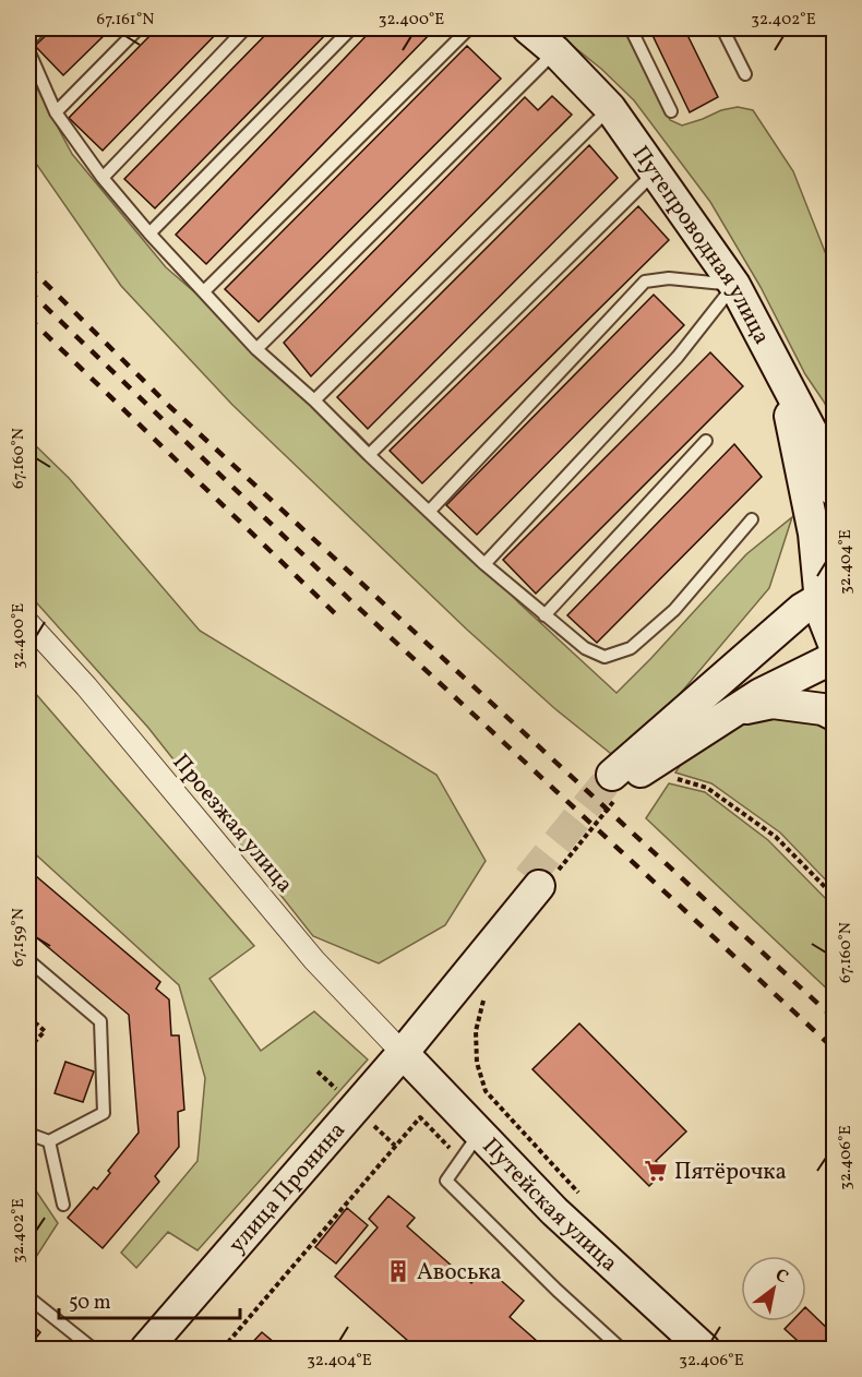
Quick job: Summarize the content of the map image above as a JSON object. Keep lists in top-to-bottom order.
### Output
{
  "streets": {
    "main road": ["Путепроводная улица", "улица Пронина", "Путейская улица"],
    "street": ["Проезжая улица"]
  },
  "crossings": [
    ["Проезжая улица", "улица Пронина"],
    ["Проезжая улица", "Путейская улица"],
    ["улица Пронина", "Путейская улица"]
  ],
  "places": {
    "supermarket": ["Пятёрочка"],
    "building": ["Авоська"]
  },
  "scale_bar": "50 m",
  "north": "top right",
  "coordinates": [
    "67.161°N",
    "32.400°E",
    "32.402°E",
    "67.160°N",
    "32.404°E",
    "67.159°N",
    "32.406°E"
  ]
}
